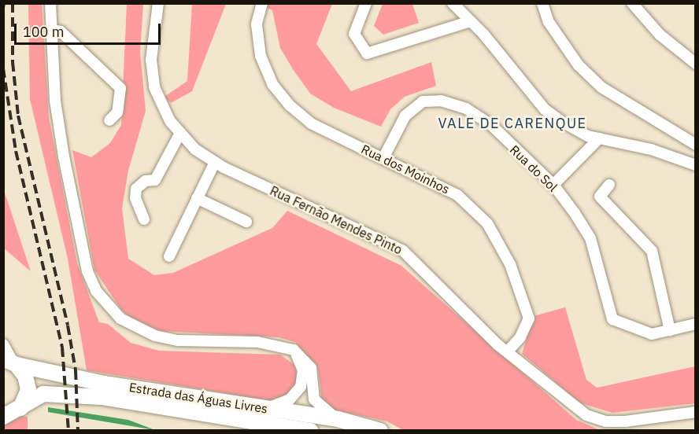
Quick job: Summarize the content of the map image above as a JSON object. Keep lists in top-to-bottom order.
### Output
{
  "streets": {
    "street": [
      "Rua do Sol",
      "Rua dos Moinhos",
      "Rua Fernão Mendes Pinto",
      "Estrada das Águas Livres"
    ]
  },
  "crossings": [
    ["Rua do Sol", "Rua dos Moinhos"],
    ["Rua dos Moinhos", "Rua Fernão Mendes Pinto"]
  ],
  "districts": ["VALE DE CARENQUE"],
  "scale_bar": "100 m"
}
